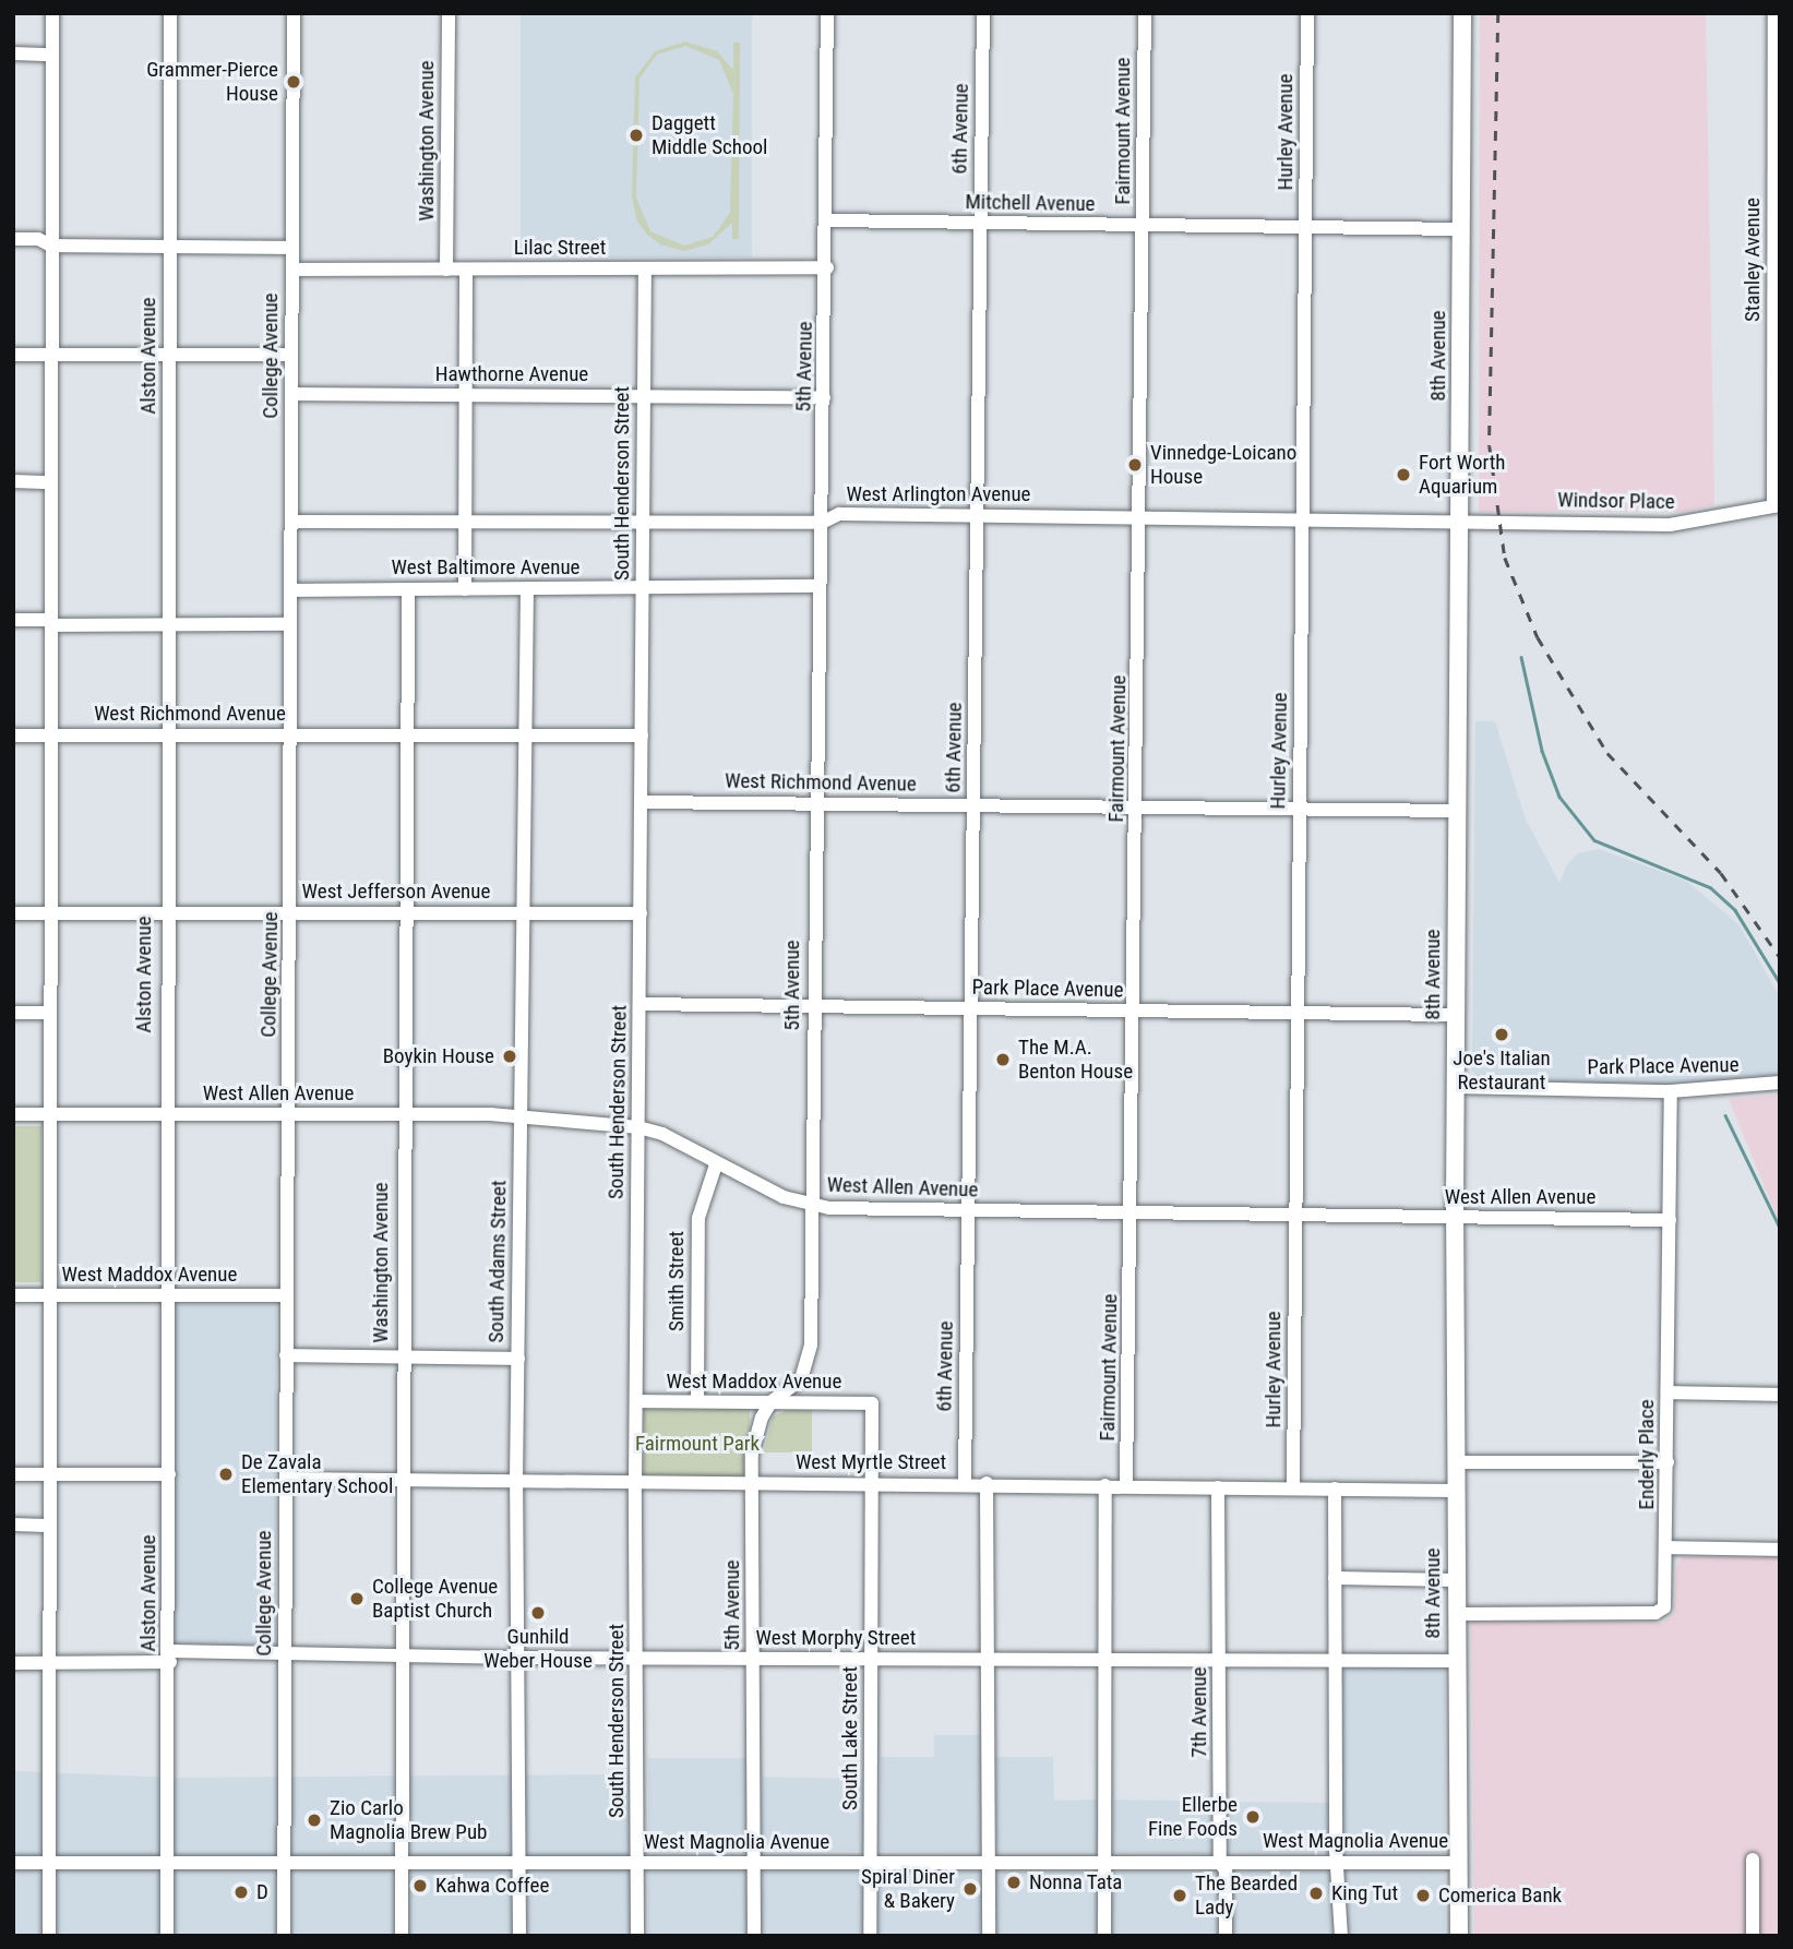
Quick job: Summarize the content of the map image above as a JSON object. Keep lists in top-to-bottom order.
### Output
{
  "streets": {
    "main road": ["8th Avenue"],
    "street": [
      "6th Avenue",
      "Fairmount Avenue",
      "Hurley Avenue",
      "Washington Avenue",
      "Mitchell Avenue",
      "Lilac Street",
      "Stanley Avenue",
      "Alston Avenue",
      "College Avenue",
      "5th Avenue",
      "Hawthorne Avenue",
      "South Henderson Street",
      "West Arlington Avenue",
      "Windsor Place",
      "West Baltimore Avenue",
      "West Richmond Avenue",
      "West Jefferson Avenue",
      "Park Place Avenue",
      "West Allen Avenue",
      "South Adams Street",
      "West Maddox Avenue",
      "Smith Street",
      "Enderly Place",
      "West Myrtle Street",
      "West Morphy Street",
      "7th Avenue",
      "South Lake Street",
      "West Magnolia Avenue"
    ]
  },
  "crossings": [
    ["6th Avenue", "Mitchell Avenue"],
    ["6th Avenue", "West Arlington Avenue"],
    ["6th Avenue", "West Richmond Avenue"],
    ["6th Avenue", "Park Place Avenue"],
    ["6th Avenue", "West Allen Avenue"],
    ["6th Avenue", "West Myrtle Street"],
    ["Fairmount Avenue", "Mitchell Avenue"],
    ["Fairmount Avenue", "West Arlington Avenue"],
    ["Fairmount Avenue", "West Richmond Avenue"],
    ["Fairmount Avenue", "Park Place Avenue"],
    ["Fairmount Avenue", "West Allen Avenue"],
    ["Fairmount Avenue", "West Myrtle Street"],
    ["Hurley Avenue", "Mitchell Avenue"],
    ["Hurley Avenue", "West Arlington Avenue"],
    ["Hurley Avenue", "West Richmond Avenue"],
    ["Hurley Avenue", "Park Place Avenue"],
    ["Hurley Avenue", "West Allen Avenue"],
    ["Hurley Avenue", "West Myrtle Street"],
    ["Washington Avenue", "Lilac Street"],
    ["Washington Avenue", "West Baltimore Avenue"],
    ["Washington Avenue", "West Richmond Avenue"],
    ["Washington Avenue", "West Jefferson Avenue"],
    ["Washington Avenue", "West Allen Avenue"],
    ["Washington Avenue", "West Myrtle Street"],
    ["Washington Avenue", "West Morphy Street"],
    ["Washington Avenue", "West Magnolia Avenue"],
    ["Mitchell Avenue", "8th Avenue"],
    ["Mitchell Avenue", "5th Avenue"],
    ["Lilac Street", "College Avenue"],
    ["Lilac Street", "5th Avenue"],
    ["Lilac Street", "South Henderson Street"],
    ["Stanley Avenue", "Windsor Place"],
    ["Alston Avenue", "West Richmond Avenue"],
    ["Alston Avenue", "West Jefferson Avenue"],
    ["Alston Avenue", "West Allen Avenue"],
    ["Alston Avenue", "West Maddox Avenue"],
    ["Alston Avenue", "West Morphy Street"],
    ["Alston Avenue", "West Magnolia Avenue"],
    ["College Avenue", "Hawthorne Avenue"],
    ["College Avenue", "West Arlington Avenue"],
    ["College Avenue", "West Baltimore Avenue"],
    ["College Avenue", "West Richmond Avenue"],
    ["College Avenue", "West Jefferson Avenue"],
    ["College Avenue", "West Allen Avenue"],
    ["College Avenue", "West Maddox Avenue"],
    ["College Avenue", "West Myrtle Street"],
    ["College Avenue", "West Morphy Street"],
    ["College Avenue", "West Magnolia Avenue"],
    ["8th Avenue", "West Arlington Avenue"],
    ["8th Avenue", "West Richmond Avenue"],
    ["8th Avenue", "Park Place Avenue"],
    ["8th Avenue", "West Allen Avenue"],
    ["8th Avenue", "Enderly Place"],
    ["8th Avenue", "West Myrtle Street"],
    ["8th Avenue", "West Morphy Street"],
    ["8th Avenue", "West Magnolia Avenue"],
    ["5th Avenue", "Hawthorne Avenue"],
    ["5th Avenue", "West Arlington Avenue"],
    ["5th Avenue", "West Baltimore Avenue"],
    ["5th Avenue", "West Richmond Avenue"],
    ["5th Avenue", "Park Place Avenue"],
    ["5th Avenue", "West Allen Avenue"],
    ["5th Avenue", "West Maddox Avenue"],
    ["5th Avenue", "West Myrtle Street"],
    ["5th Avenue", "West Morphy Street"],
    ["5th Avenue", "West Magnolia Avenue"],
    ["Hawthorne Avenue", "South Henderson Street"],
    ["South Henderson Street", "West Arlington Avenue"],
    ["South Henderson Street", "West Baltimore Avenue"],
    ["South Henderson Street", "West Richmond Avenue"],
    ["South Henderson Street", "West Jefferson Avenue"],
    ["South Henderson Street", "Park Place Avenue"],
    ["South Henderson Street", "West Allen Avenue"],
    ["South Henderson Street", "West Maddox Avenue"],
    ["South Henderson Street", "West Myrtle Street"],
    ["South Henderson Street", "West Morphy Street"],
    ["South Henderson Street", "West Magnolia Avenue"],
    ["West Arlington Avenue", "Windsor Place"],
    ["West Baltimore Avenue", "South Adams Street"],
    ["West Richmond Avenue", "South Adams Street"],
    ["West Jefferson Avenue", "South Adams Street"],
    ["Park Place Avenue", "Enderly Place"],
    ["West Allen Avenue", "South Adams Street"],
    ["West Allen Avenue", "Smith Street"],
    ["West Allen Avenue", "Enderly Place"],
    ["South Adams Street", "West Myrtle Street"],
    ["South Adams Street", "West Morphy Street"],
    ["South Adams Street", "West Magnolia Avenue"],
    ["West Maddox Avenue", "Smith Street"],
    ["West Maddox Avenue", "South Lake Street"],
    ["West Myrtle Street", "7th Avenue"],
    ["West Myrtle Street", "South Lake Street"],
    ["West Morphy Street", "7th Avenue"],
    ["West Morphy Street", "South Lake Street"],
    ["7th Avenue", "West Magnolia Avenue"],
    ["South Lake Street", "West Magnolia Avenue"]
  ],
  "parks": ["Fairmount Park"],
  "places": [
    "Grammer-Pierce House",
    "Daggett Middle School",
    "Vinnedge-Loicano House",
    "Fort Worth Aquarium",
    "Joe's Italian Restaurant",
    "Boykin House",
    "The M.A. Benton House",
    "De Zavala Elementary School",
    "College Avenue Baptist Church",
    "Gunhild Weber House",
    "Ellerbe Fine Foods",
    "Zio Carlo Magnolia Brew Pub",
    "Nonna Tata",
    "Kahwa Coffee",
    "Spiral Diner & Bakery",
    "D",
    "King Tut",
    "The Bearded Lady",
    "Comerica Bank"
  ]
}
